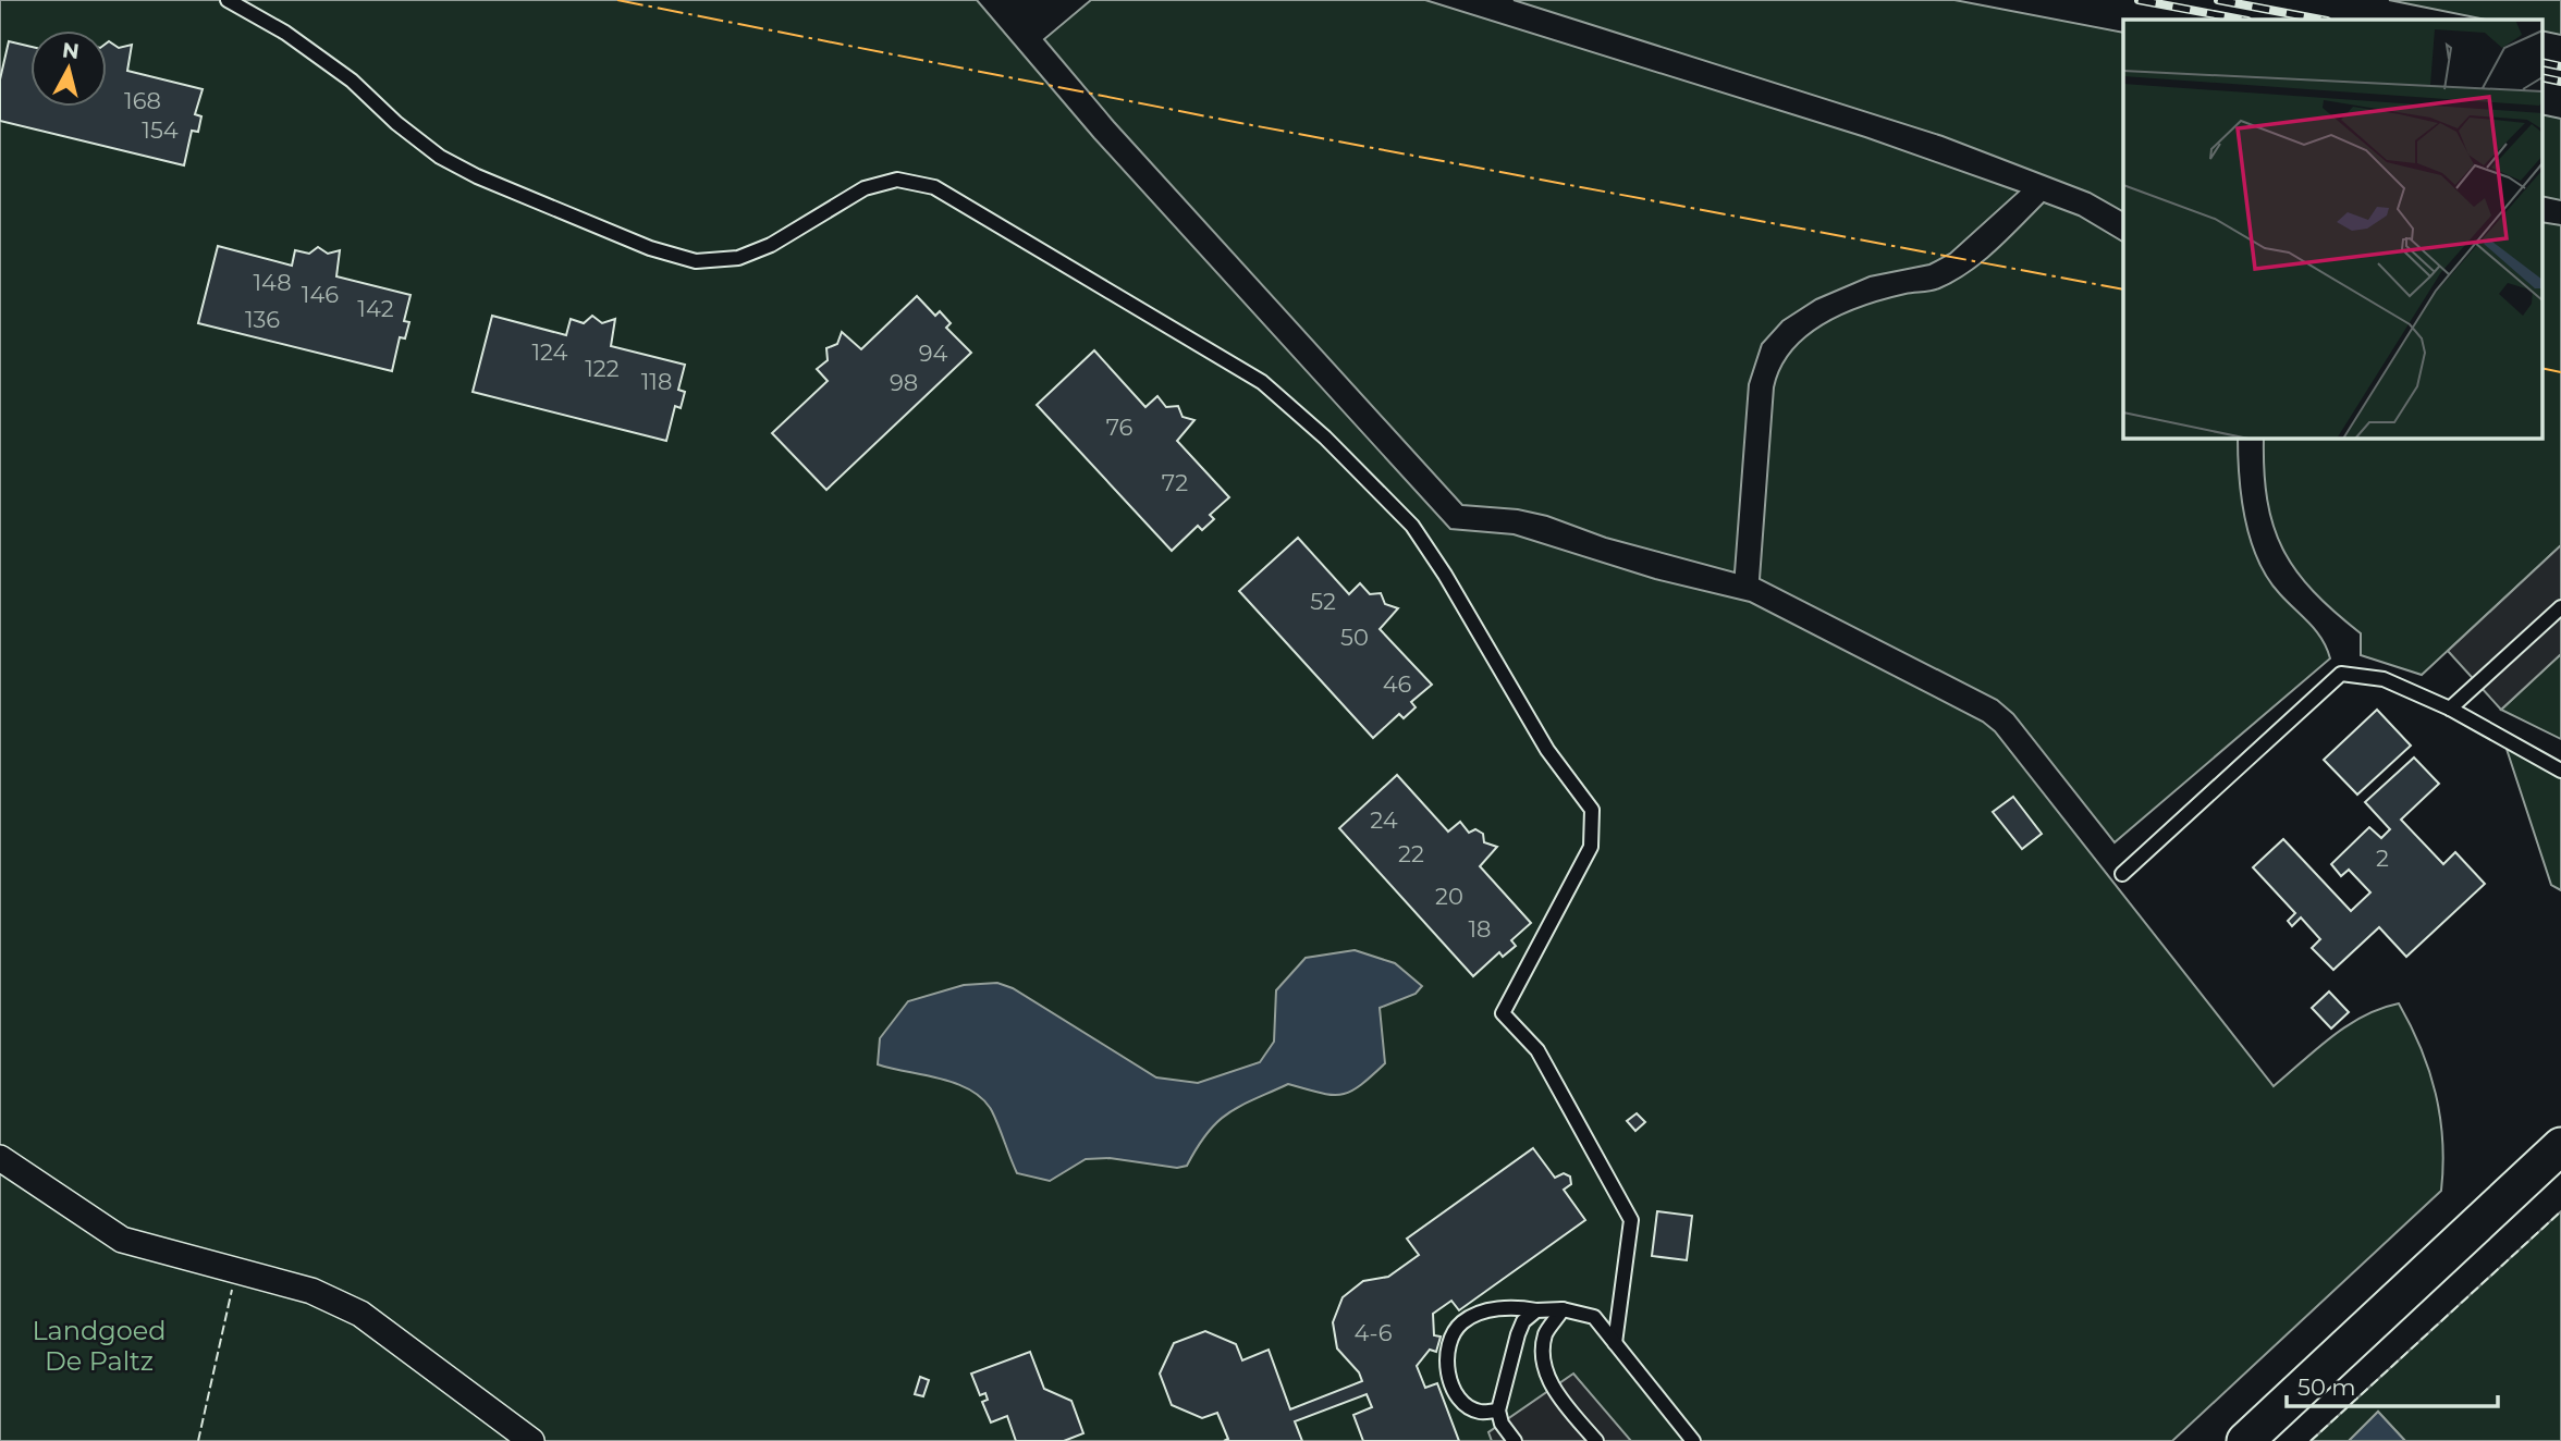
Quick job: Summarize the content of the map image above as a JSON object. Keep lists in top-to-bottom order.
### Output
{
  "parks": ["Landgoed De Paltz"],
  "house_numbers": [
    "168",
    "154",
    "148",
    "146",
    "142",
    "136",
    "124",
    "94",
    "122",
    "118",
    "98",
    "76",
    "72",
    "52",
    "50",
    "46",
    "24",
    "22",
    "2",
    "20",
    "18",
    "4-6"
  ],
  "scale_bar": "50 m",
  "north": "top"
}
